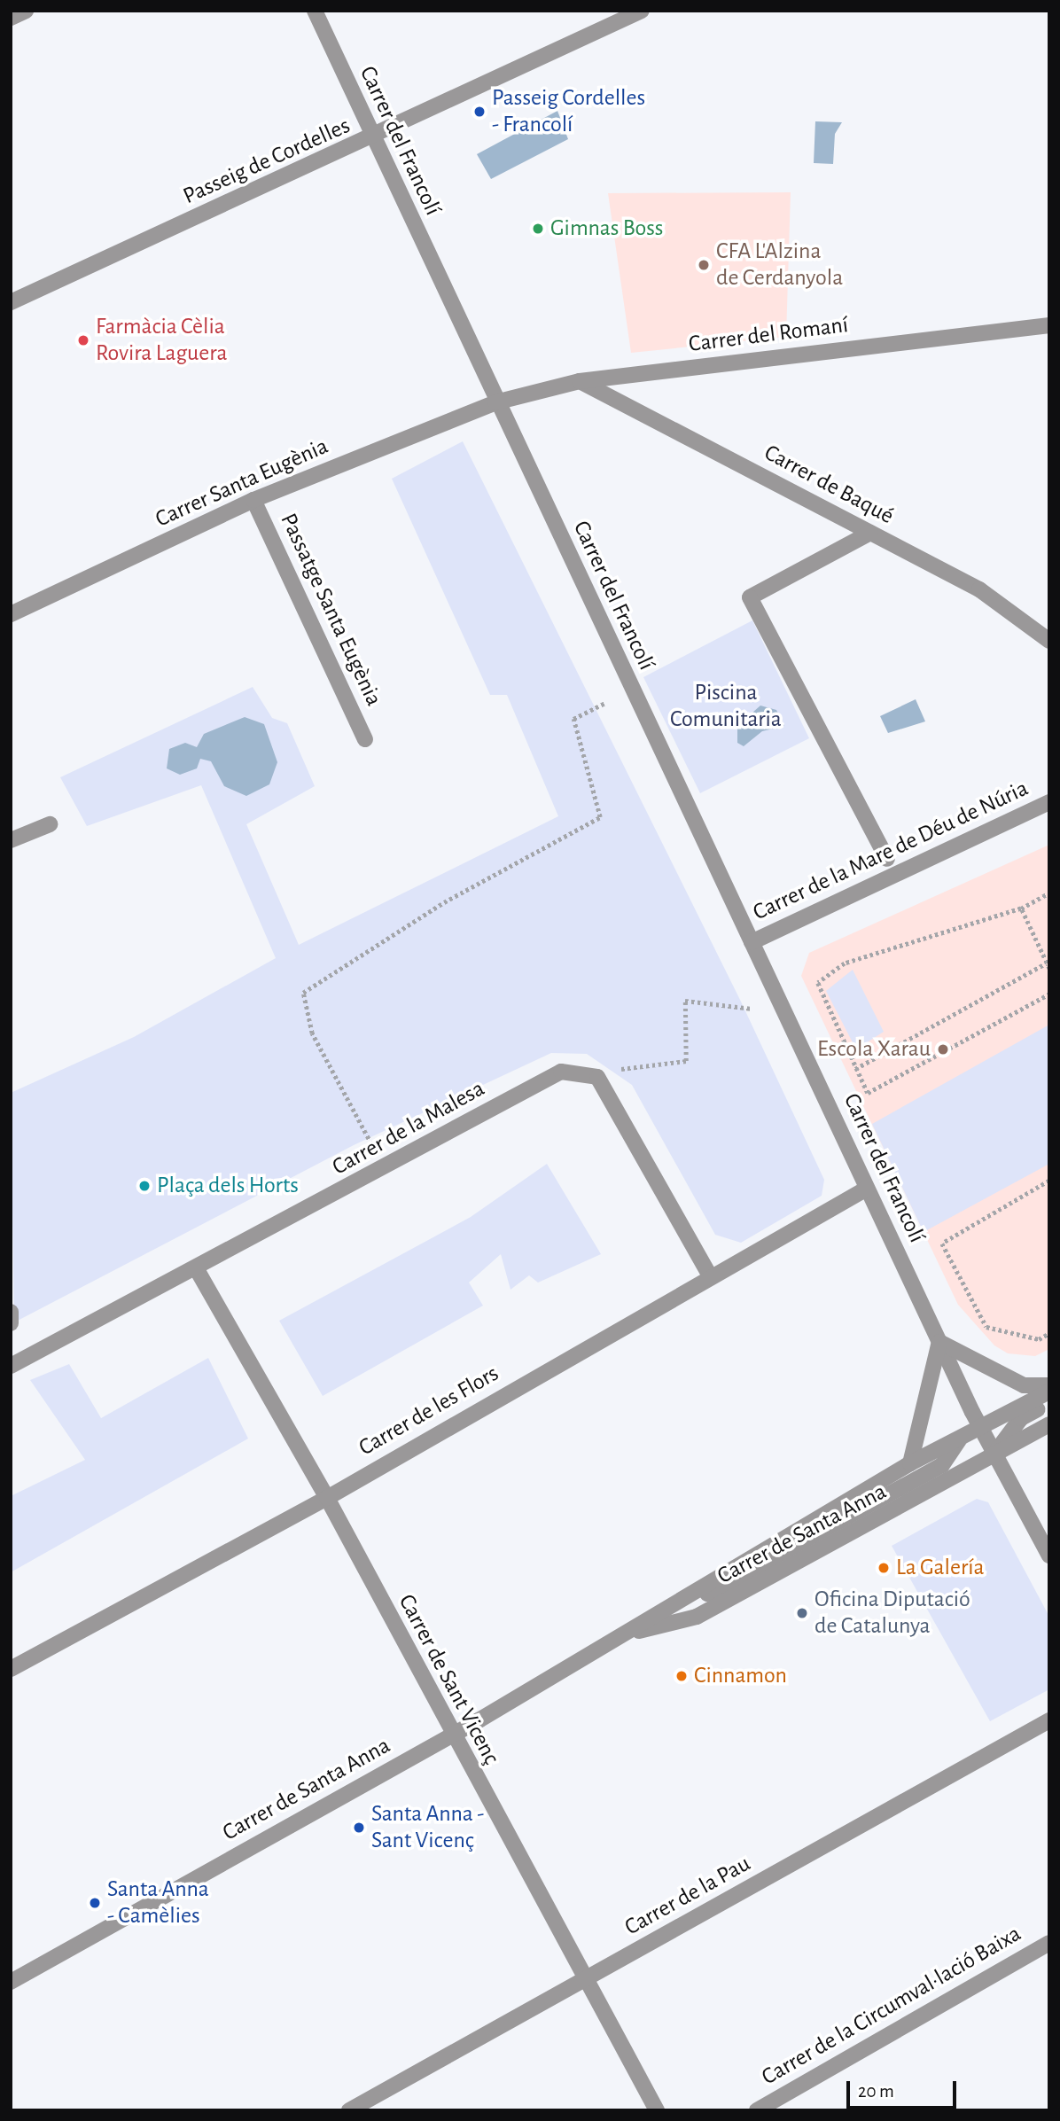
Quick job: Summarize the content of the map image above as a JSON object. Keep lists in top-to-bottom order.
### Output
{
  "streets": {
    "street": [
      "Carrer del Francolí",
      "Passeig de Cordelles",
      "Carrer del Romaní",
      "Carrer Santa Eugènia",
      "Carrer de Baqué",
      "Passatge Santa Eugènia",
      "Carrer de la Mare de Déu de Núria",
      "Carrer de la Malesa",
      "Carrer de les Flors",
      "Carrer de Santa Anna",
      "Carrer de Sant Vicenç",
      "Carrer de la Pau",
      "Carrer de la Circumval·lació Baixa"
    ]
  },
  "crossings": [
    ["Carrer del Francolí", "Passeig de Cordelles"],
    ["Carrer del Francolí", "Carrer del Romaní"],
    ["Carrer del Francolí", "Carrer Santa Eugènia"],
    ["Carrer del Francolí", "Carrer de la Mare de Déu de Núria"],
    ["Carrer del Francolí", "Carrer de les Flors"],
    ["Carrer del Francolí", "Carrer de Santa Anna"],
    ["Carrer del Romaní", "Carrer Santa Eugènia"],
    ["Carrer del Romaní", "Carrer de Baqué"],
    ["Carrer Santa Eugènia", "Passatge Santa Eugènia"],
    ["Carrer de la Malesa", "Carrer de les Flors"],
    ["Carrer de la Malesa", "Carrer de Sant Vicenç"],
    ["Carrer de les Flors", "Carrer de Sant Vicenç"],
    ["Carrer de Santa Anna", "Carrer de Sant Vicenç"],
    ["Carrer de Sant Vicenç", "Carrer de la Pau"]
  ],
  "parks": ["Piscina Comunitaria"],
  "places": [
    "Passeig Cordelles - Francolí",
    "Gimnas Boss",
    "CFA L'Alzina de Cerdanyola",
    "Farmàcia Cèlia Rovira Laguera",
    "Escola Xarau",
    "Plaça dels Horts",
    "La Galería",
    "Oficina Diputació de Catalunya",
    "Cinnamon",
    "Santa Anna - Sant Vicenç",
    "Santa Anna - Camèlies"
  ],
  "scale_bar": "20 m"
}
